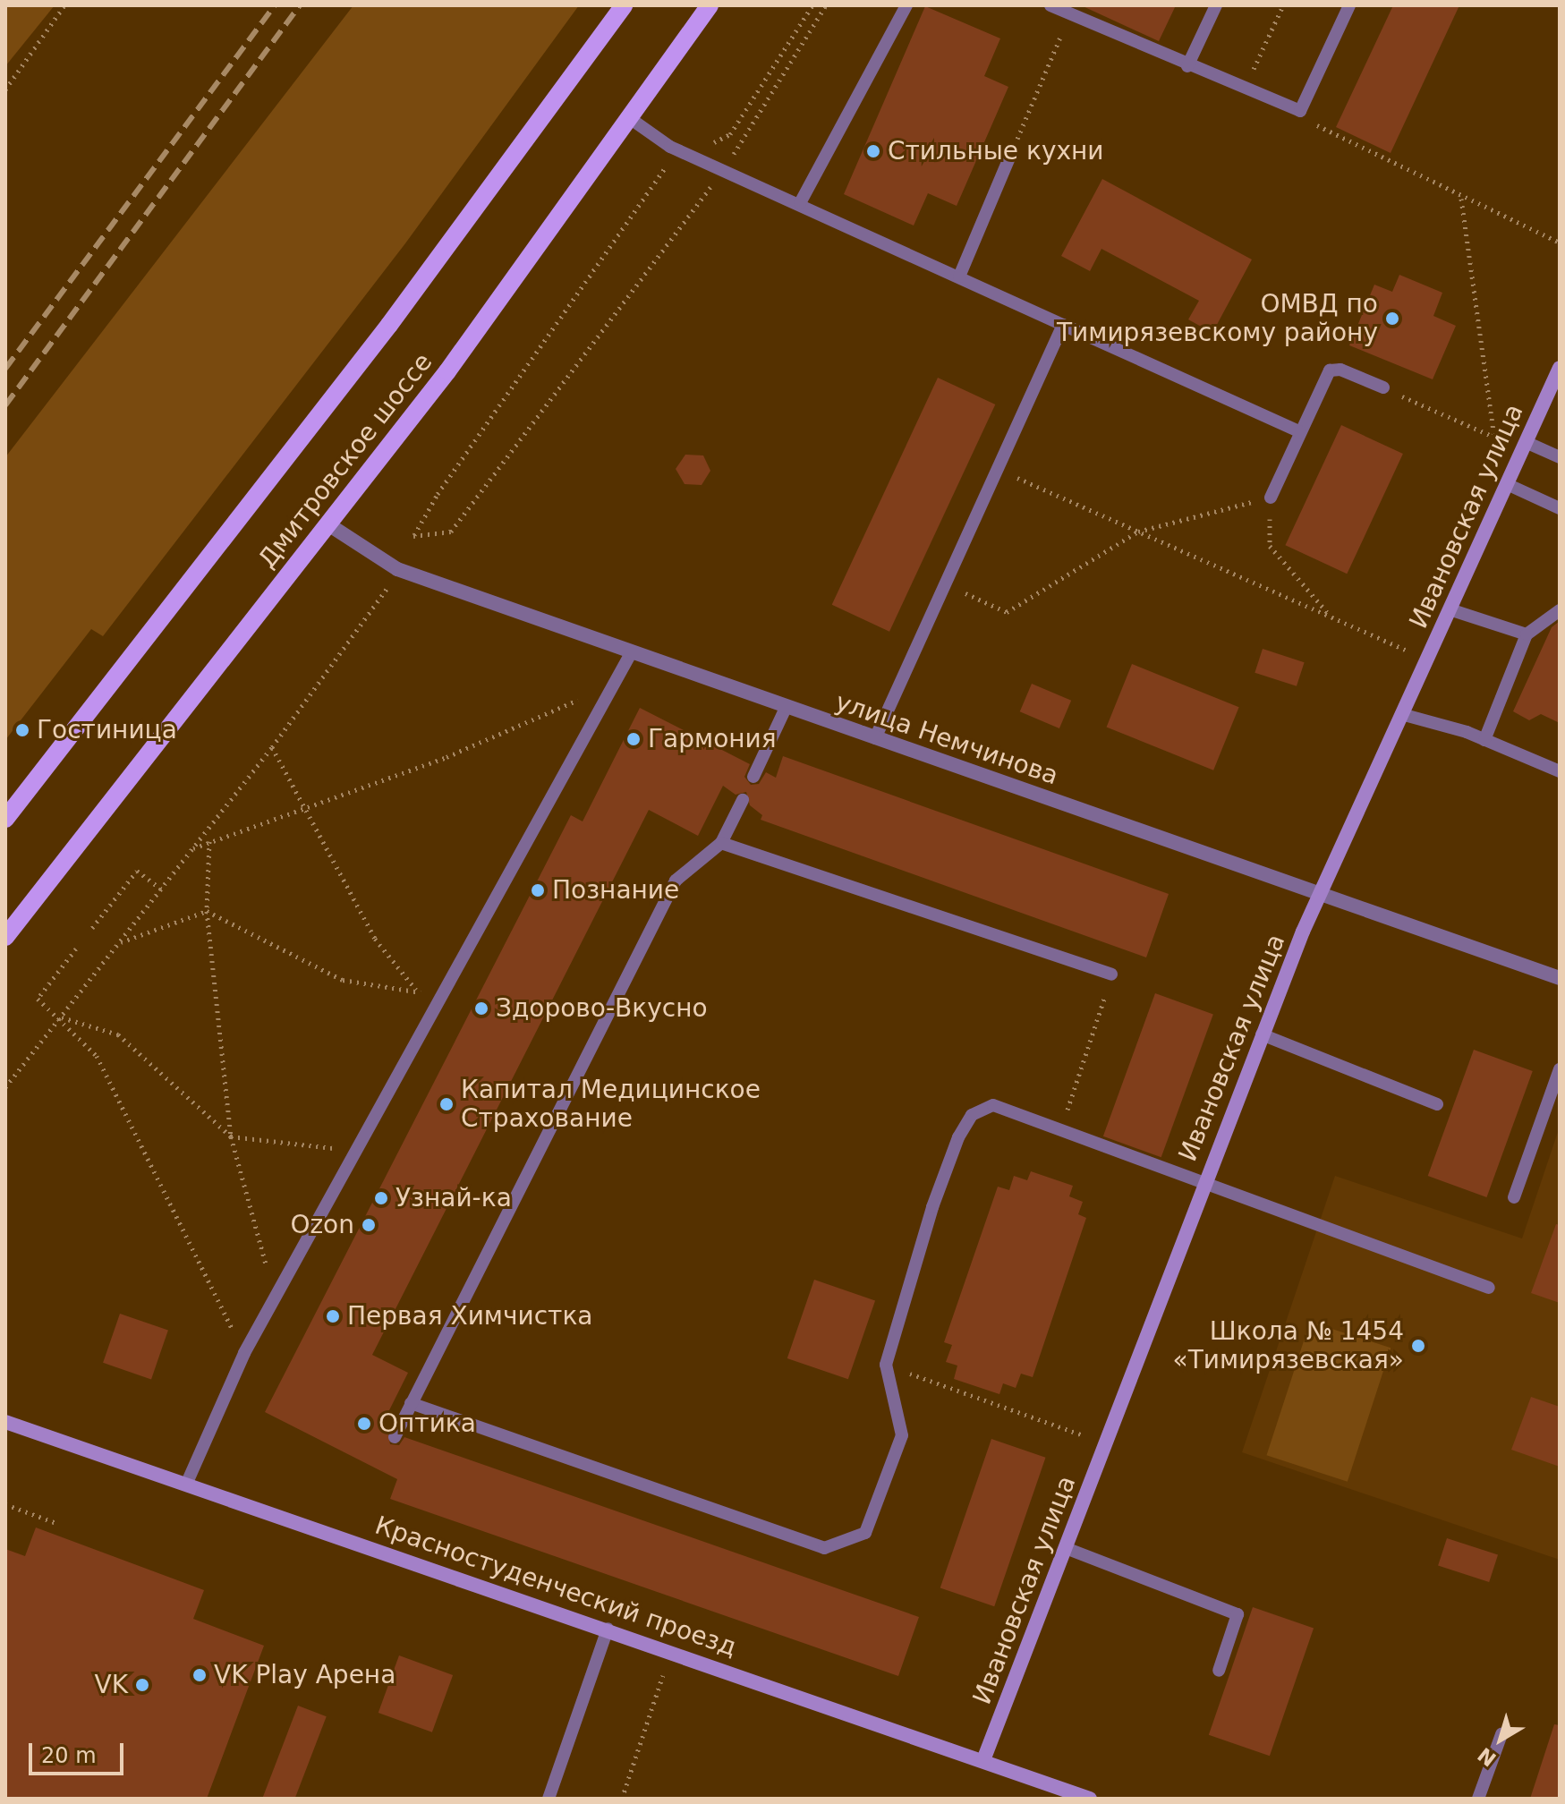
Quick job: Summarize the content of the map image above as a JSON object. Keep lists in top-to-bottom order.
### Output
{
  "streets": {
    "main road": ["Дмитровское шоссе"],
    "street": ["Ивановская улица", "улица Немчинова", "Красностуденческий проезд"]
  },
  "crossings": [
    ["Дмитровское шоссе", "улица Немчинова"],
    ["Ивановская улица", "улица Немчинова"],
    ["Ивановская улица", "Красностуденческий проезд"]
  ],
  "places": [
    "Стильные кухни",
    "ОМВД по Тимирязевскому району",
    "Гостиница",
    "Гармония",
    "Познание",
    "Здорово-Вкусно",
    "Капитал Медицинское Страхование",
    "Узнай-ка",
    "Ozon",
    "Первая Химчистка",
    "Школа № 1454 «Тимирязевская»",
    "Оптика",
    "VK Play Арена",
    "VK"
  ],
  "scale_bar": "20 m",
  "north": "bottom left"
}
